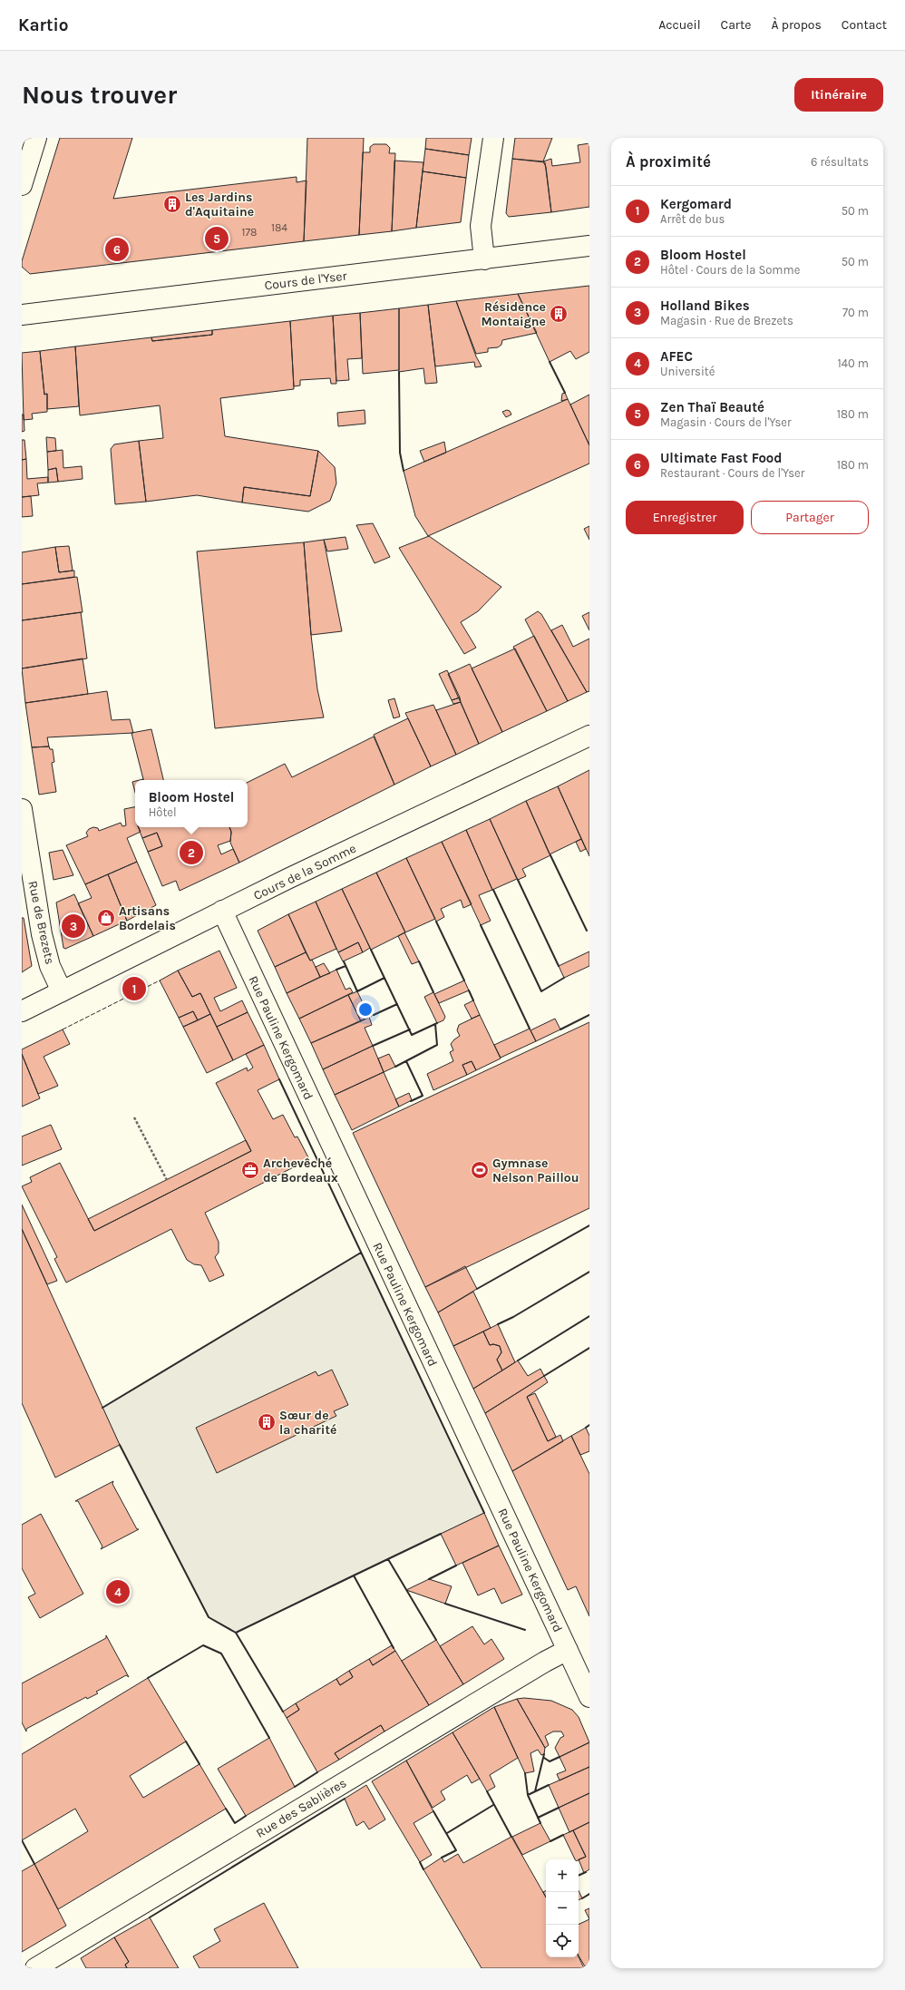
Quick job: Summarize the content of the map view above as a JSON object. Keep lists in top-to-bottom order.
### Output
{
  "streets": {
    "street": [
      "Cours de l'Yser",
      "Cours de la Somme",
      "Rue de Brezets",
      "Rue Pauline Kergomard",
      "Rue des Sablières"
    ]
  },
  "crossings": [
    ["Cours de la Somme", "Rue de Brezets"],
    ["Cours de la Somme", "Rue Pauline Kergomard"],
    ["Rue Pauline Kergomard", "Rue des Sablières"]
  ],
  "places": {
    "building": ["Les Jardins d'Aquitaine", "Résidence Montaigne", "Sœur de la charité"],
    "shop": ["Artisans Bordelais"],
    "office": ["Archevêché de Bordeaux"],
    "sports": ["Gymnase Nelson Paillou"]
  },
  "house_numbers": ["184", "178"],
  "page": {
    "header": "Kartio",
    "nav": [
      "Accueil",
      "Carte",
      "À propos",
      "Contact"
    ],
    "buttons": [
      "Itinéraire",
      ["Enregistrer", "Partager"]
    ],
    "title": "Nous trouver",
    "heading": ["À proximité", "6 résultats"],
    "list": [
      {
        "mark": "1",
        "name": "Kergomard",
        "note": "Arrêt de bus",
        "value": "50 m"
      },
      {
        "mark": "2",
        "name": "Bloom Hostel",
        "note": "Hôtel · Cours de la Somme",
        "value": "50 m"
      },
      {
        "mark": "3",
        "name": "Holland Bikes",
        "note": "Magasin · Rue de Brezets",
        "value": "70 m"
      },
      {
        "mark": "4",
        "name": "AFEC",
        "note": "Université",
        "value": "140 m"
      },
      {
        "mark": "5",
        "name": "Zen Thaï Beauté",
        "note": "Magasin · Cours de l'Yser",
        "value": "180 m"
      },
      {
        "mark": "6",
        "name": "Ultimate Fast Food",
        "note": "Restaurant · Cours de l'Yser",
        "value": "180 m"
      }
    ],
    "pins": [
      "5",
      "6",
      "2",
      "3",
      "1",
      "4"
    ],
    "popup": ["Bloom Hostel", "Hôtel"],
    "map_buttons": ["+", "−"]
  }
}
